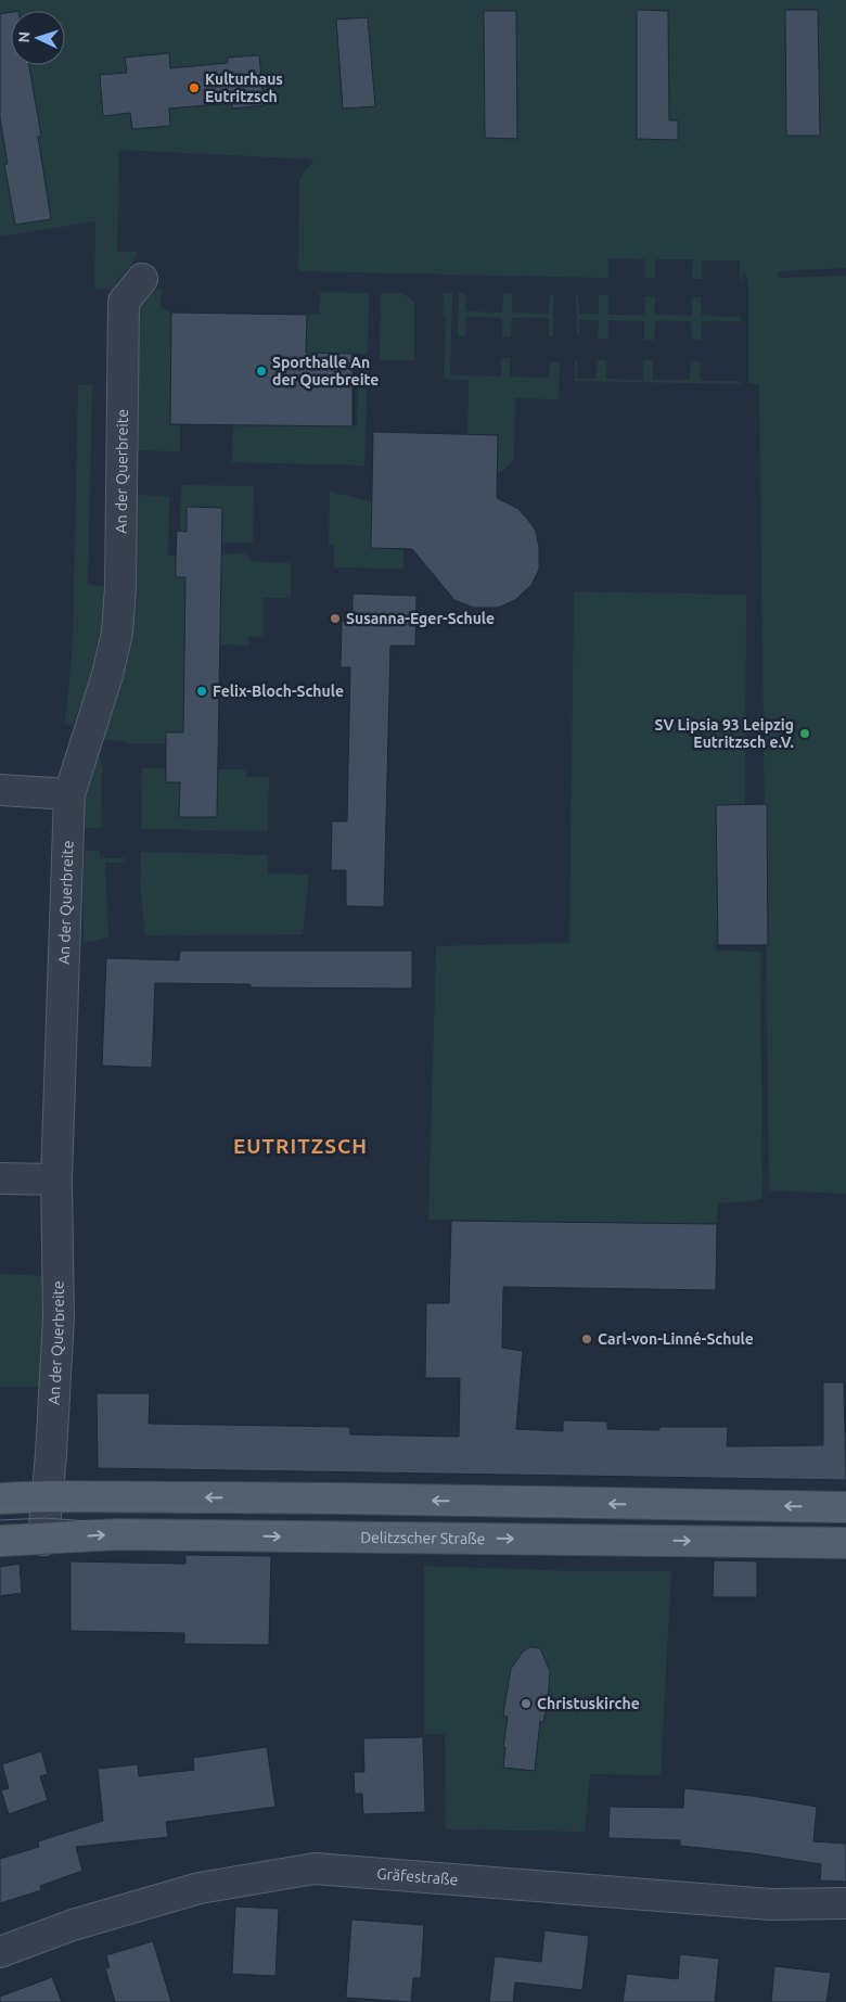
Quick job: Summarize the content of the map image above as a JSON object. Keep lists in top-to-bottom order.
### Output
{
  "streets": {
    "main road": ["Delitzscher Straße"],
    "street": ["An der Querbreite", "Gräfestraße"]
  },
  "crossings": [
    ["An der Querbreite", "Delitzscher Straße"]
  ],
  "districts": ["EUTRITZSCH"],
  "places": [
    "Kulturhaus Eutritzsch",
    "Sporthalle An der Querbreite",
    "Susanna-Eger-Schule",
    "Felix-Bloch-Schule",
    "SV Lipsia 93 Leipzig Eutritzsch e.V.",
    "Carl-von-Linné-Schule",
    "Christuskirche"
  ],
  "north": "left"
}
